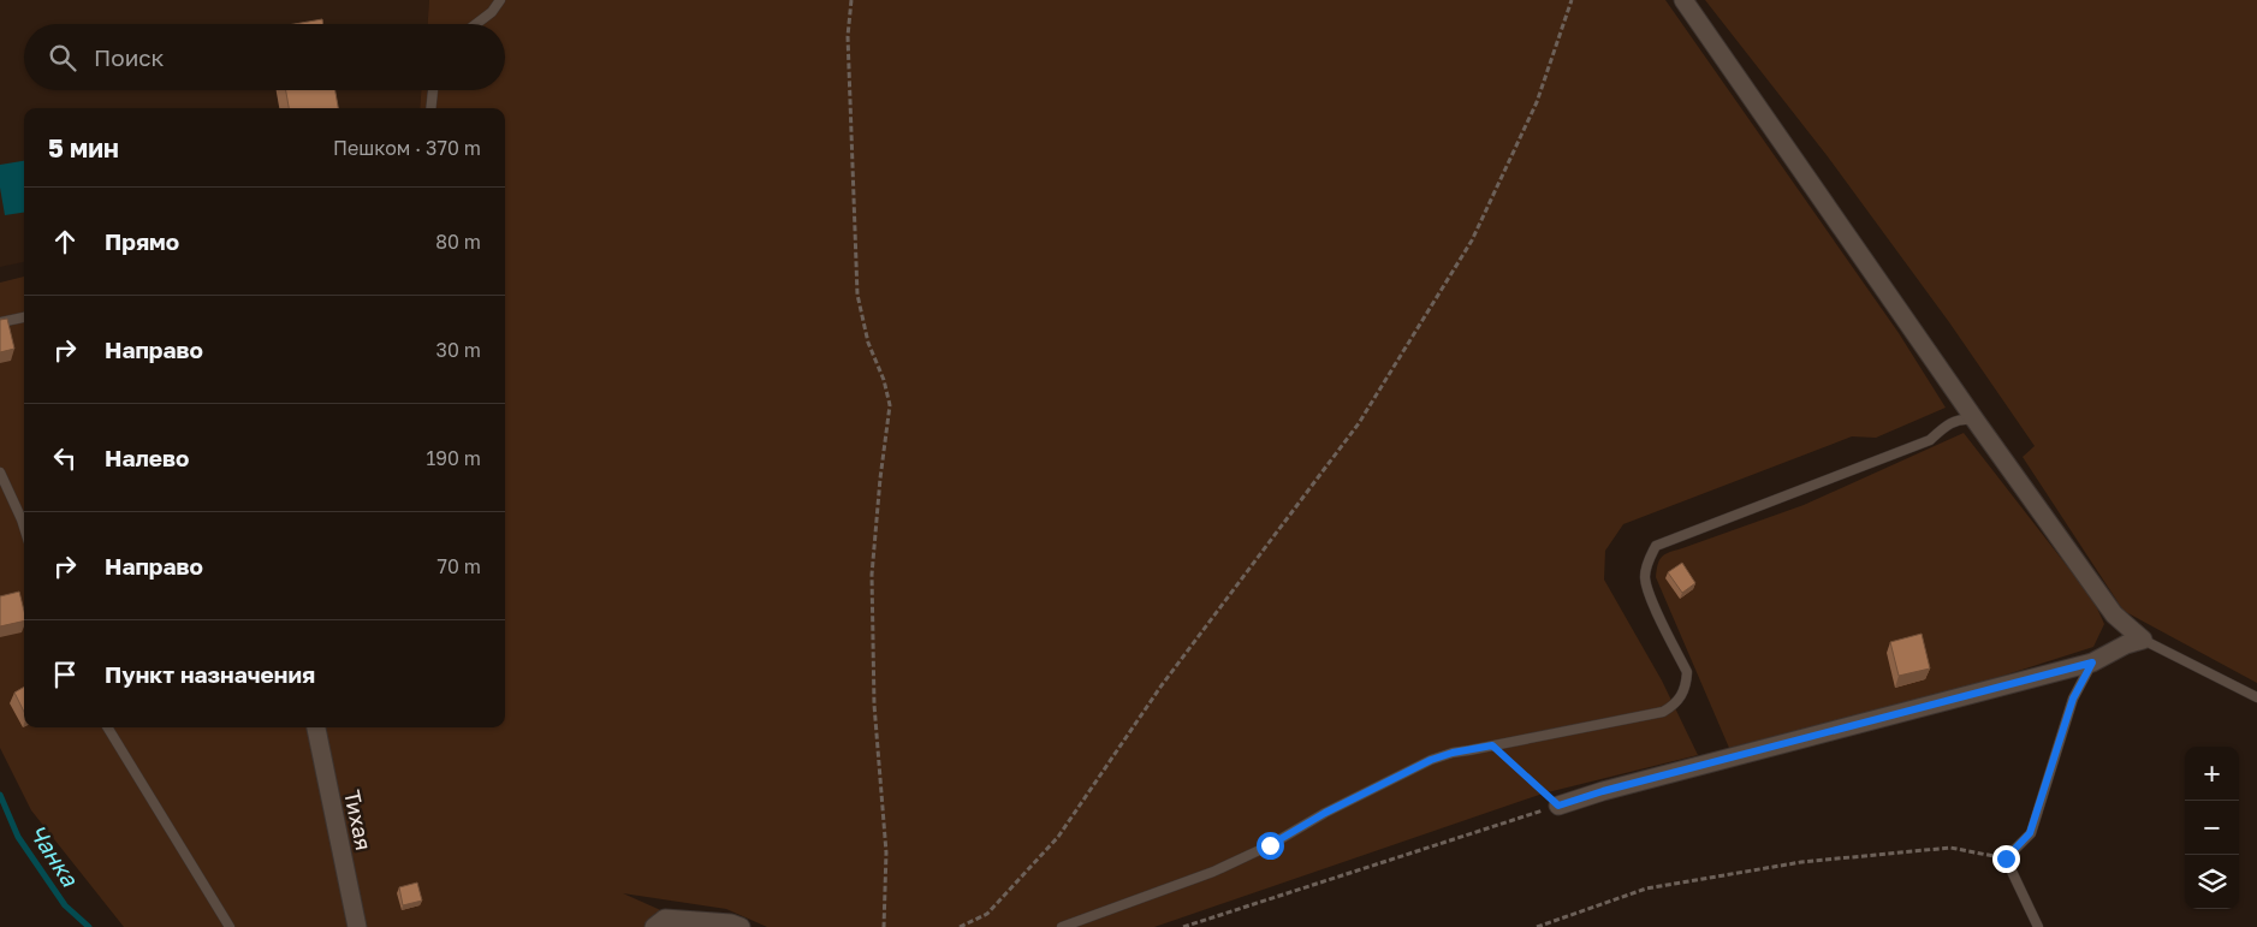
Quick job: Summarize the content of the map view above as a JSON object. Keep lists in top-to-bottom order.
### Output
{
  "streets": {
    "street": ["Тихая"]
  },
  "water": ["Чанка"],
  "page": {
    "search": "Поиск",
    "heading": ["5 мин", "Пешком · 370 m"],
    "list": [
      ["Прямо", "80 m"],
      ["Направо", "30 m"],
      ["Налево", "190 m"],
      ["Направо", "70 m"],
      "Пункт назначения"
    ],
    "map_buttons": ["+", "−"]
  }
}
